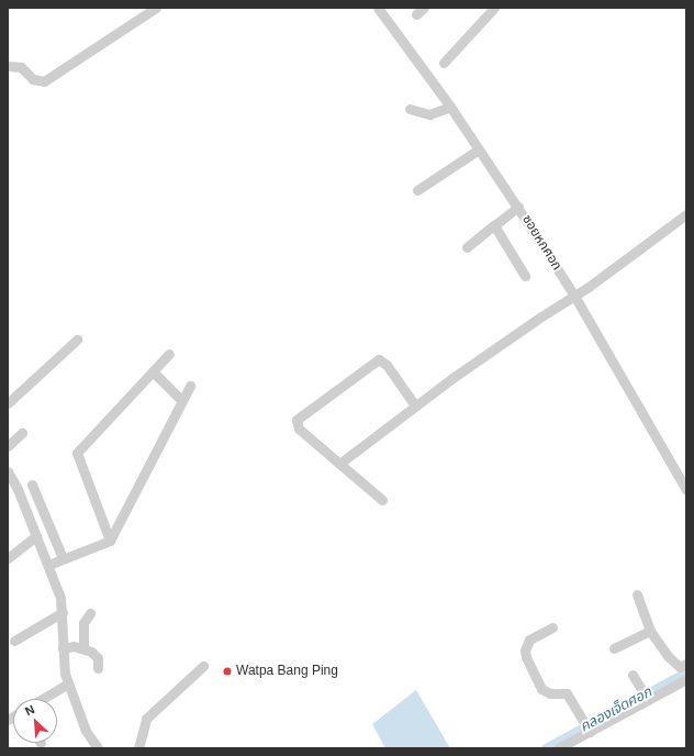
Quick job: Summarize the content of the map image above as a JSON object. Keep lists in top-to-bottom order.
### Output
{
  "streets": {
    "street": ["ซอยหกศอก"]
  },
  "water": ["คลองเจ็ดศอก"],
  "places": ["Watpa Bang Ping"],
  "north": "top left"
}
